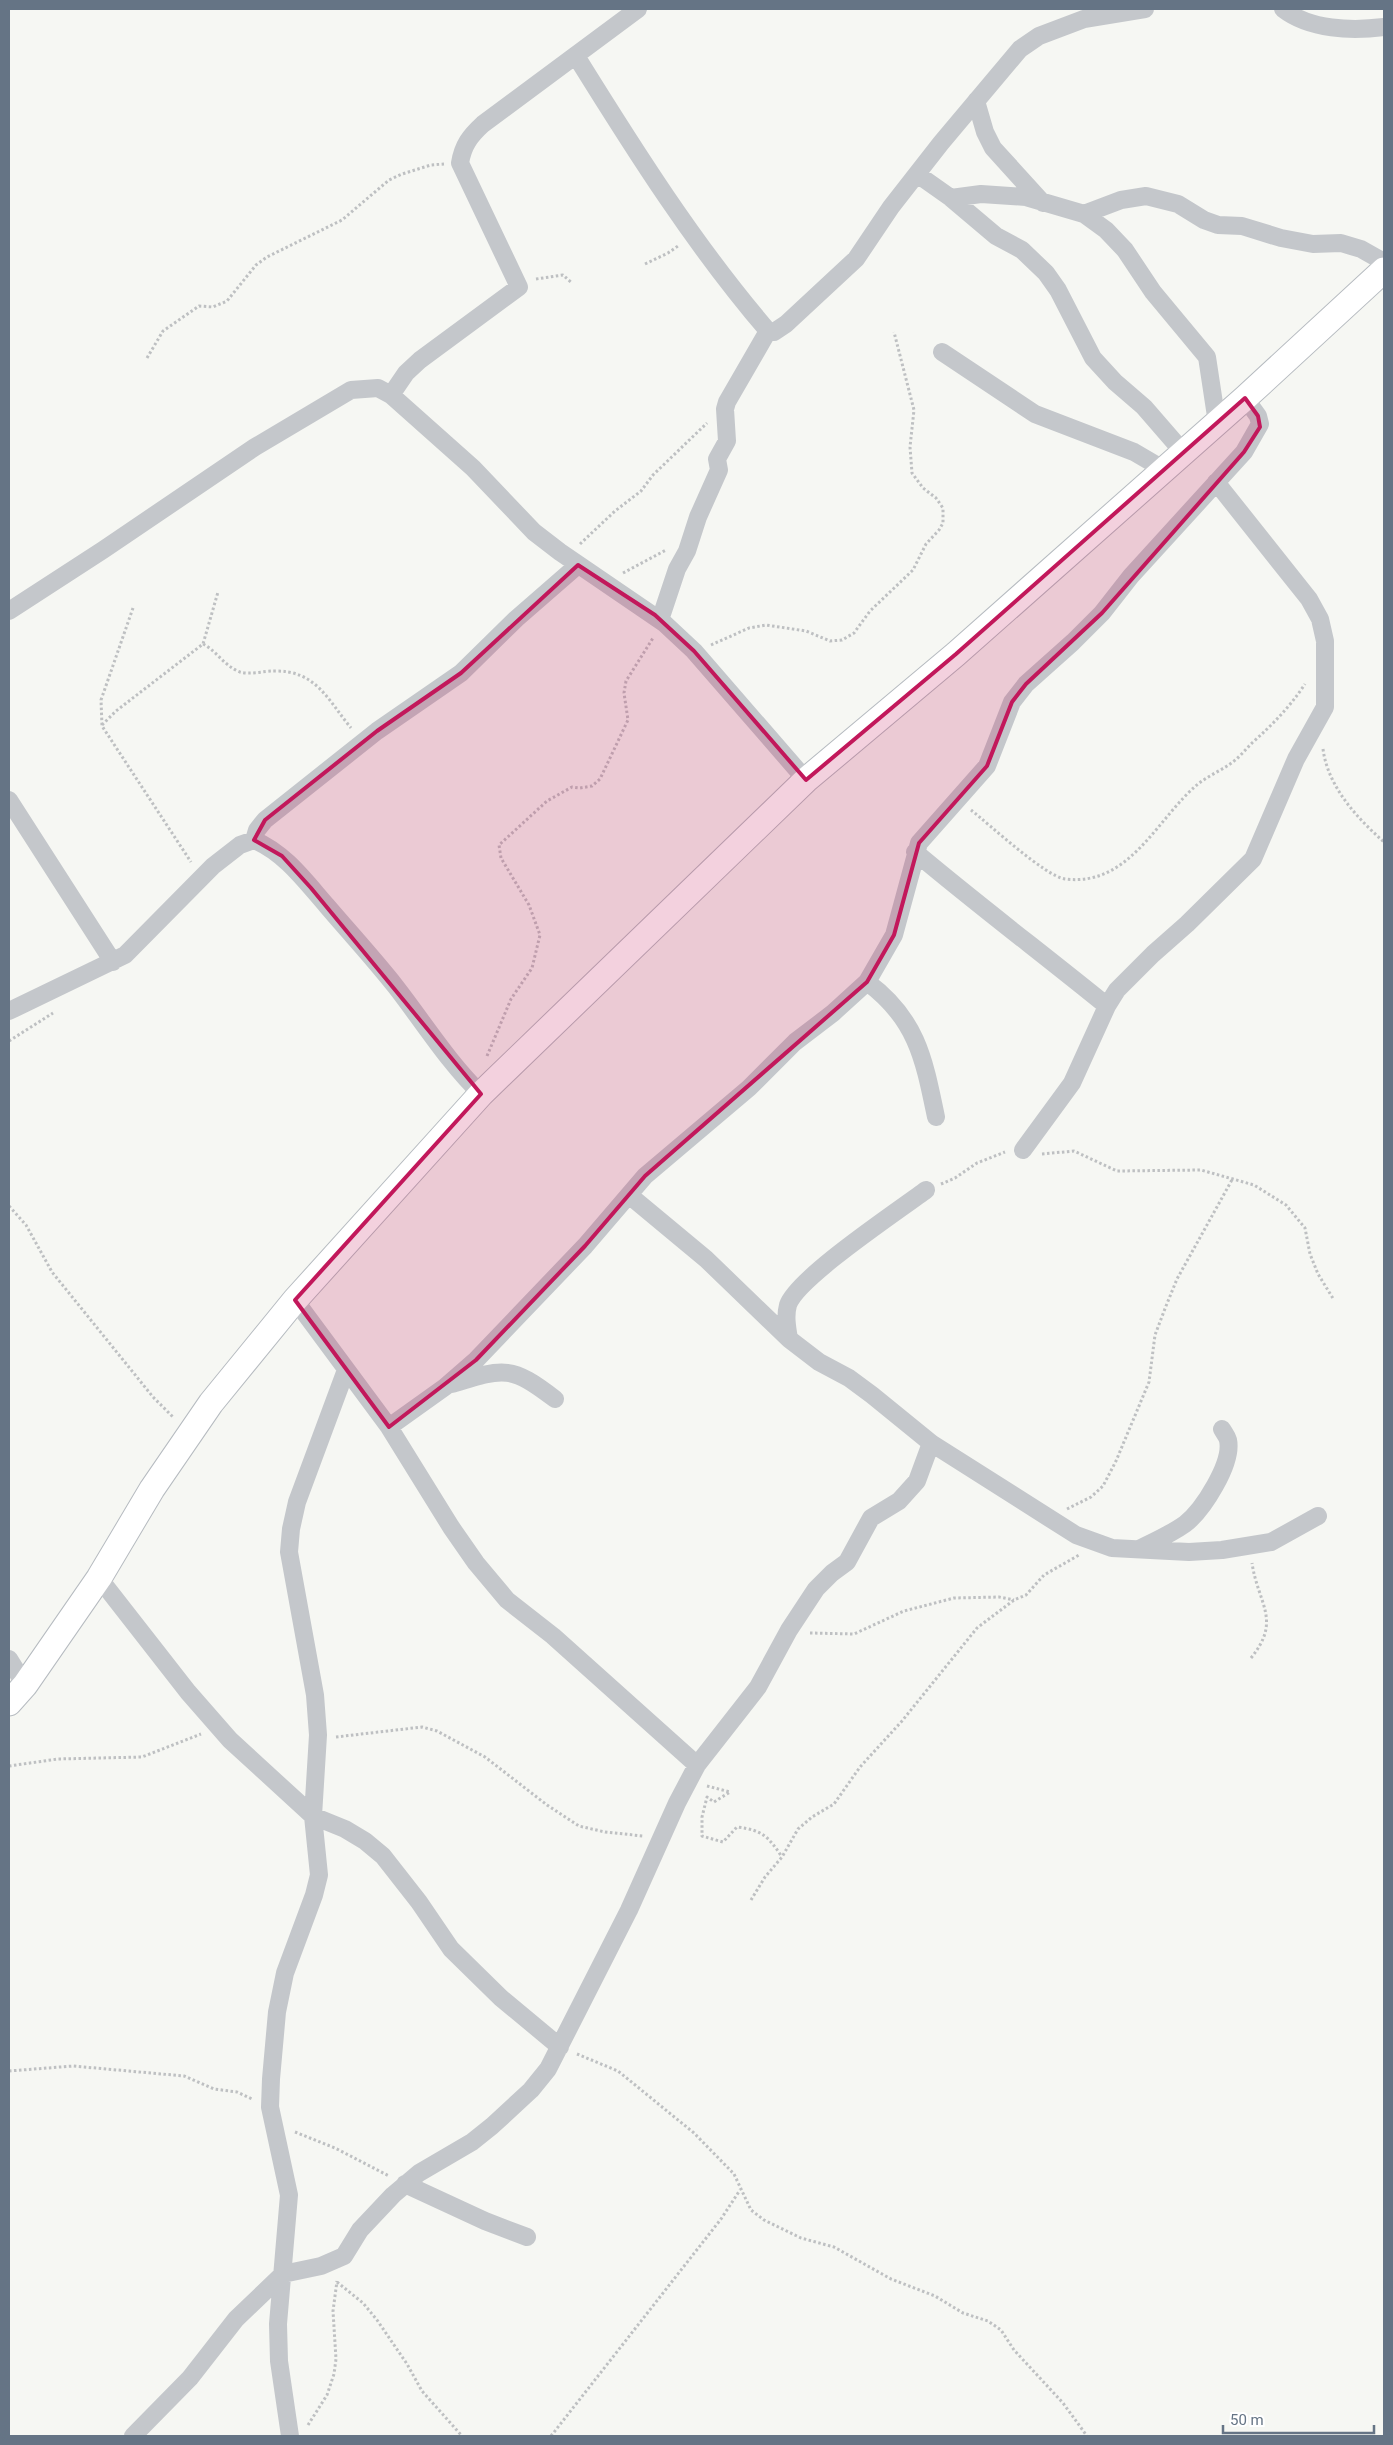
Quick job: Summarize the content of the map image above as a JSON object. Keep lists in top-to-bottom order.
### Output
{
  "scale_bar": "50 m"
}
